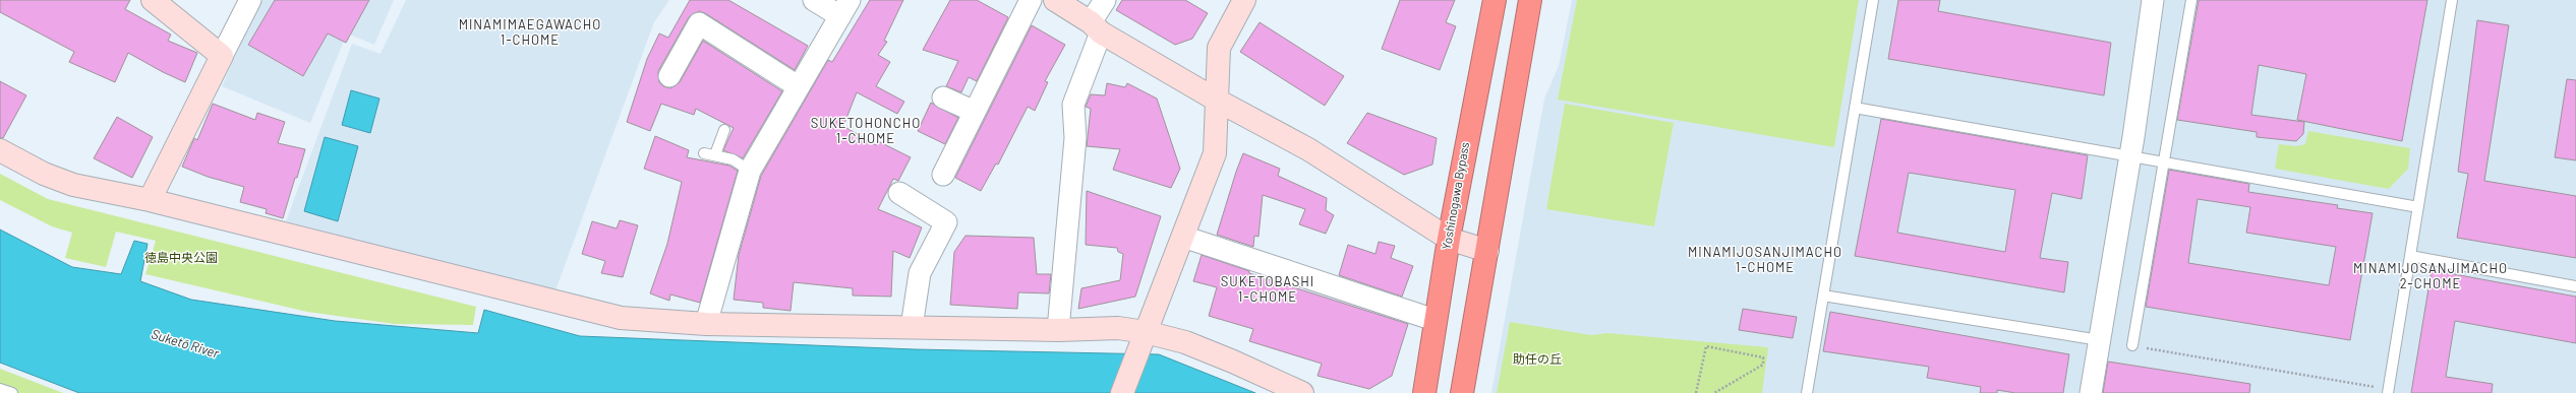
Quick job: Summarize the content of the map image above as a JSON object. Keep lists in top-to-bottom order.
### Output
{
  "streets": {
    "highway": ["Yoshinogawa Bypass"]
  },
  "districts": [
    "MINAMIMAEGAWACHO 1-CHOME",
    "SUKETOHONCHO 1-CHOME",
    "MINAMIJOSANJIMACHO 1-CHOME",
    "MINAMIJOSANJIMACHO 2-CHOME",
    "SUKETOBASHI 1-CHOME"
  ],
  "water": ["Suketō River"],
  "parks": ["徳島中央公園", "助任の丘"]
}
